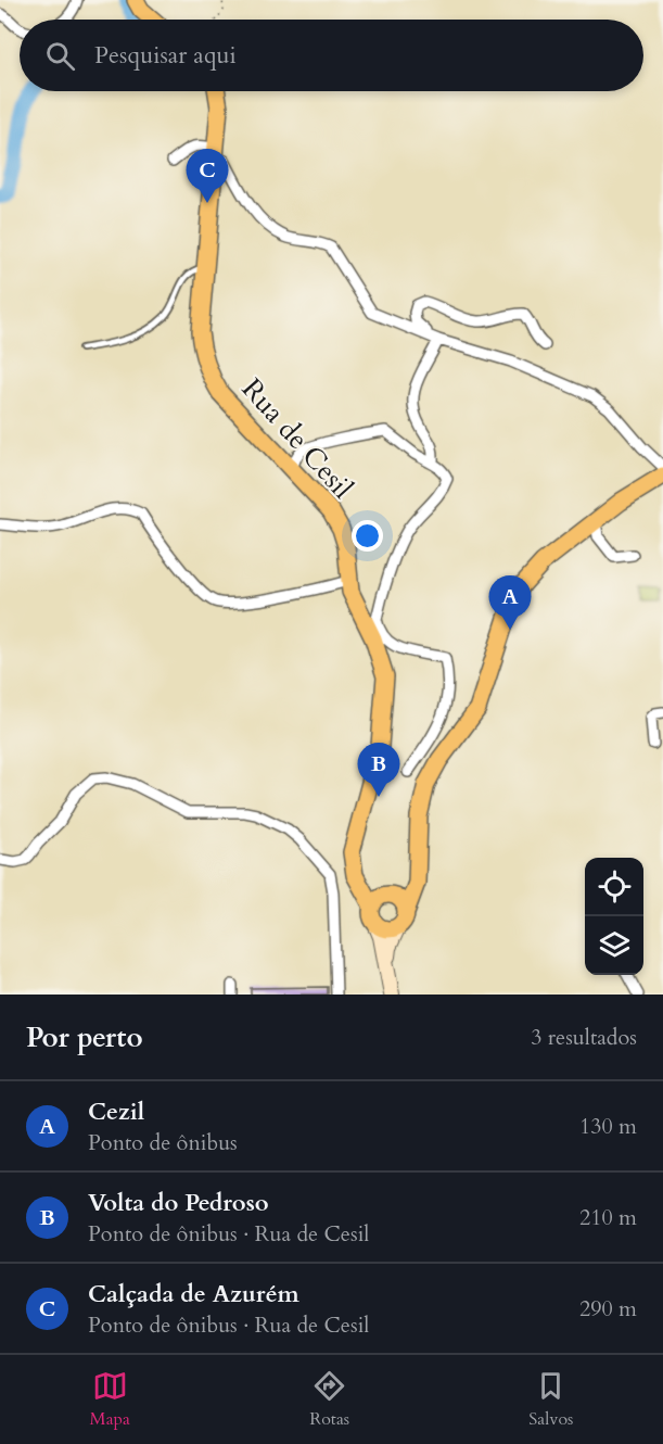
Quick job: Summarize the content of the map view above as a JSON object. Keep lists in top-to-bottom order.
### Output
{
  "streets": {
    "main road": ["Rua de Cesil"]
  },
  "page": {
    "search": "Pesquisar aqui",
    "pins": ["C", "A", "B"],
    "heading": ["Por perto", "3 resultados"],
    "list": [
      {
        "mark": "A",
        "name": "Cezil",
        "note": "Ponto de ônibus",
        "value": "130 m"
      },
      {
        "mark": "B",
        "name": "Volta do Pedroso",
        "note": "Ponto de ônibus · Rua de Cesil",
        "value": "210 m"
      },
      {
        "mark": "C",
        "name": "Calçada de Azurém",
        "note": "Ponto de ônibus · Rua de Cesil",
        "value": "290 m"
      }
    ],
    "nav": ["Mapa", "Rotas", "Salvos"]
  }
}
